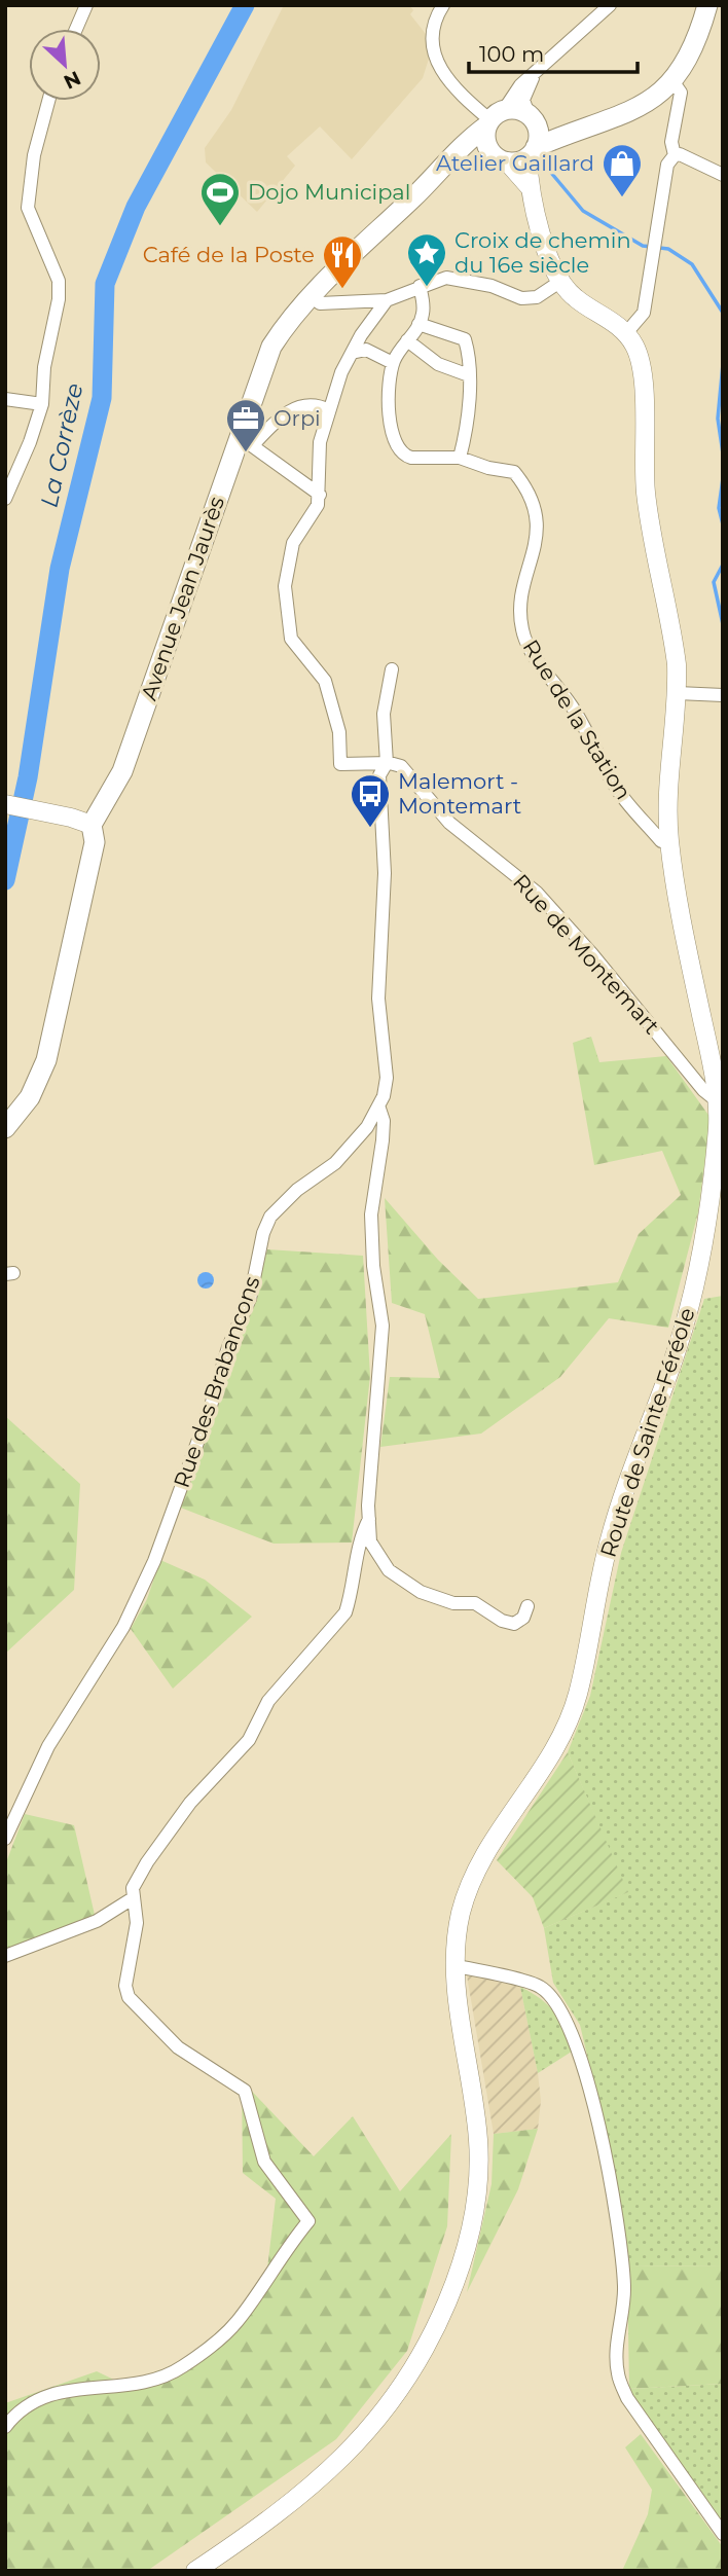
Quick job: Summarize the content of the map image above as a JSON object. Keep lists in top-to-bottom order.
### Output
{
  "streets": {
    "main road": ["Avenue Jean Jaurès", "Route de Sainte-Féréole"],
    "street": ["Rue de la Station", "Rue de Montemart", "Rue des Brabancons"]
  },
  "crossings": [
    ["Rue de la Station", "Route de Sainte-Féréole"],
    ["Rue de Montemart", "Rue des Brabancons"],
    ["Rue de Montemart", "Route de Sainte-Féréole"]
  ],
  "water": ["La Corrèze"],
  "places": {
    "shop": ["Atelier Gaillard"],
    "sports": ["Dojo Municipal"],
    "place": ["Croix de chemin du 16e siècle"],
    "restaurant": ["Café de la Poste"],
    "office": ["Orpi"],
    "bus stop": ["Malemort - Montemart"]
  },
  "scale_bar": "100 m",
  "north": "bottom right"
}
